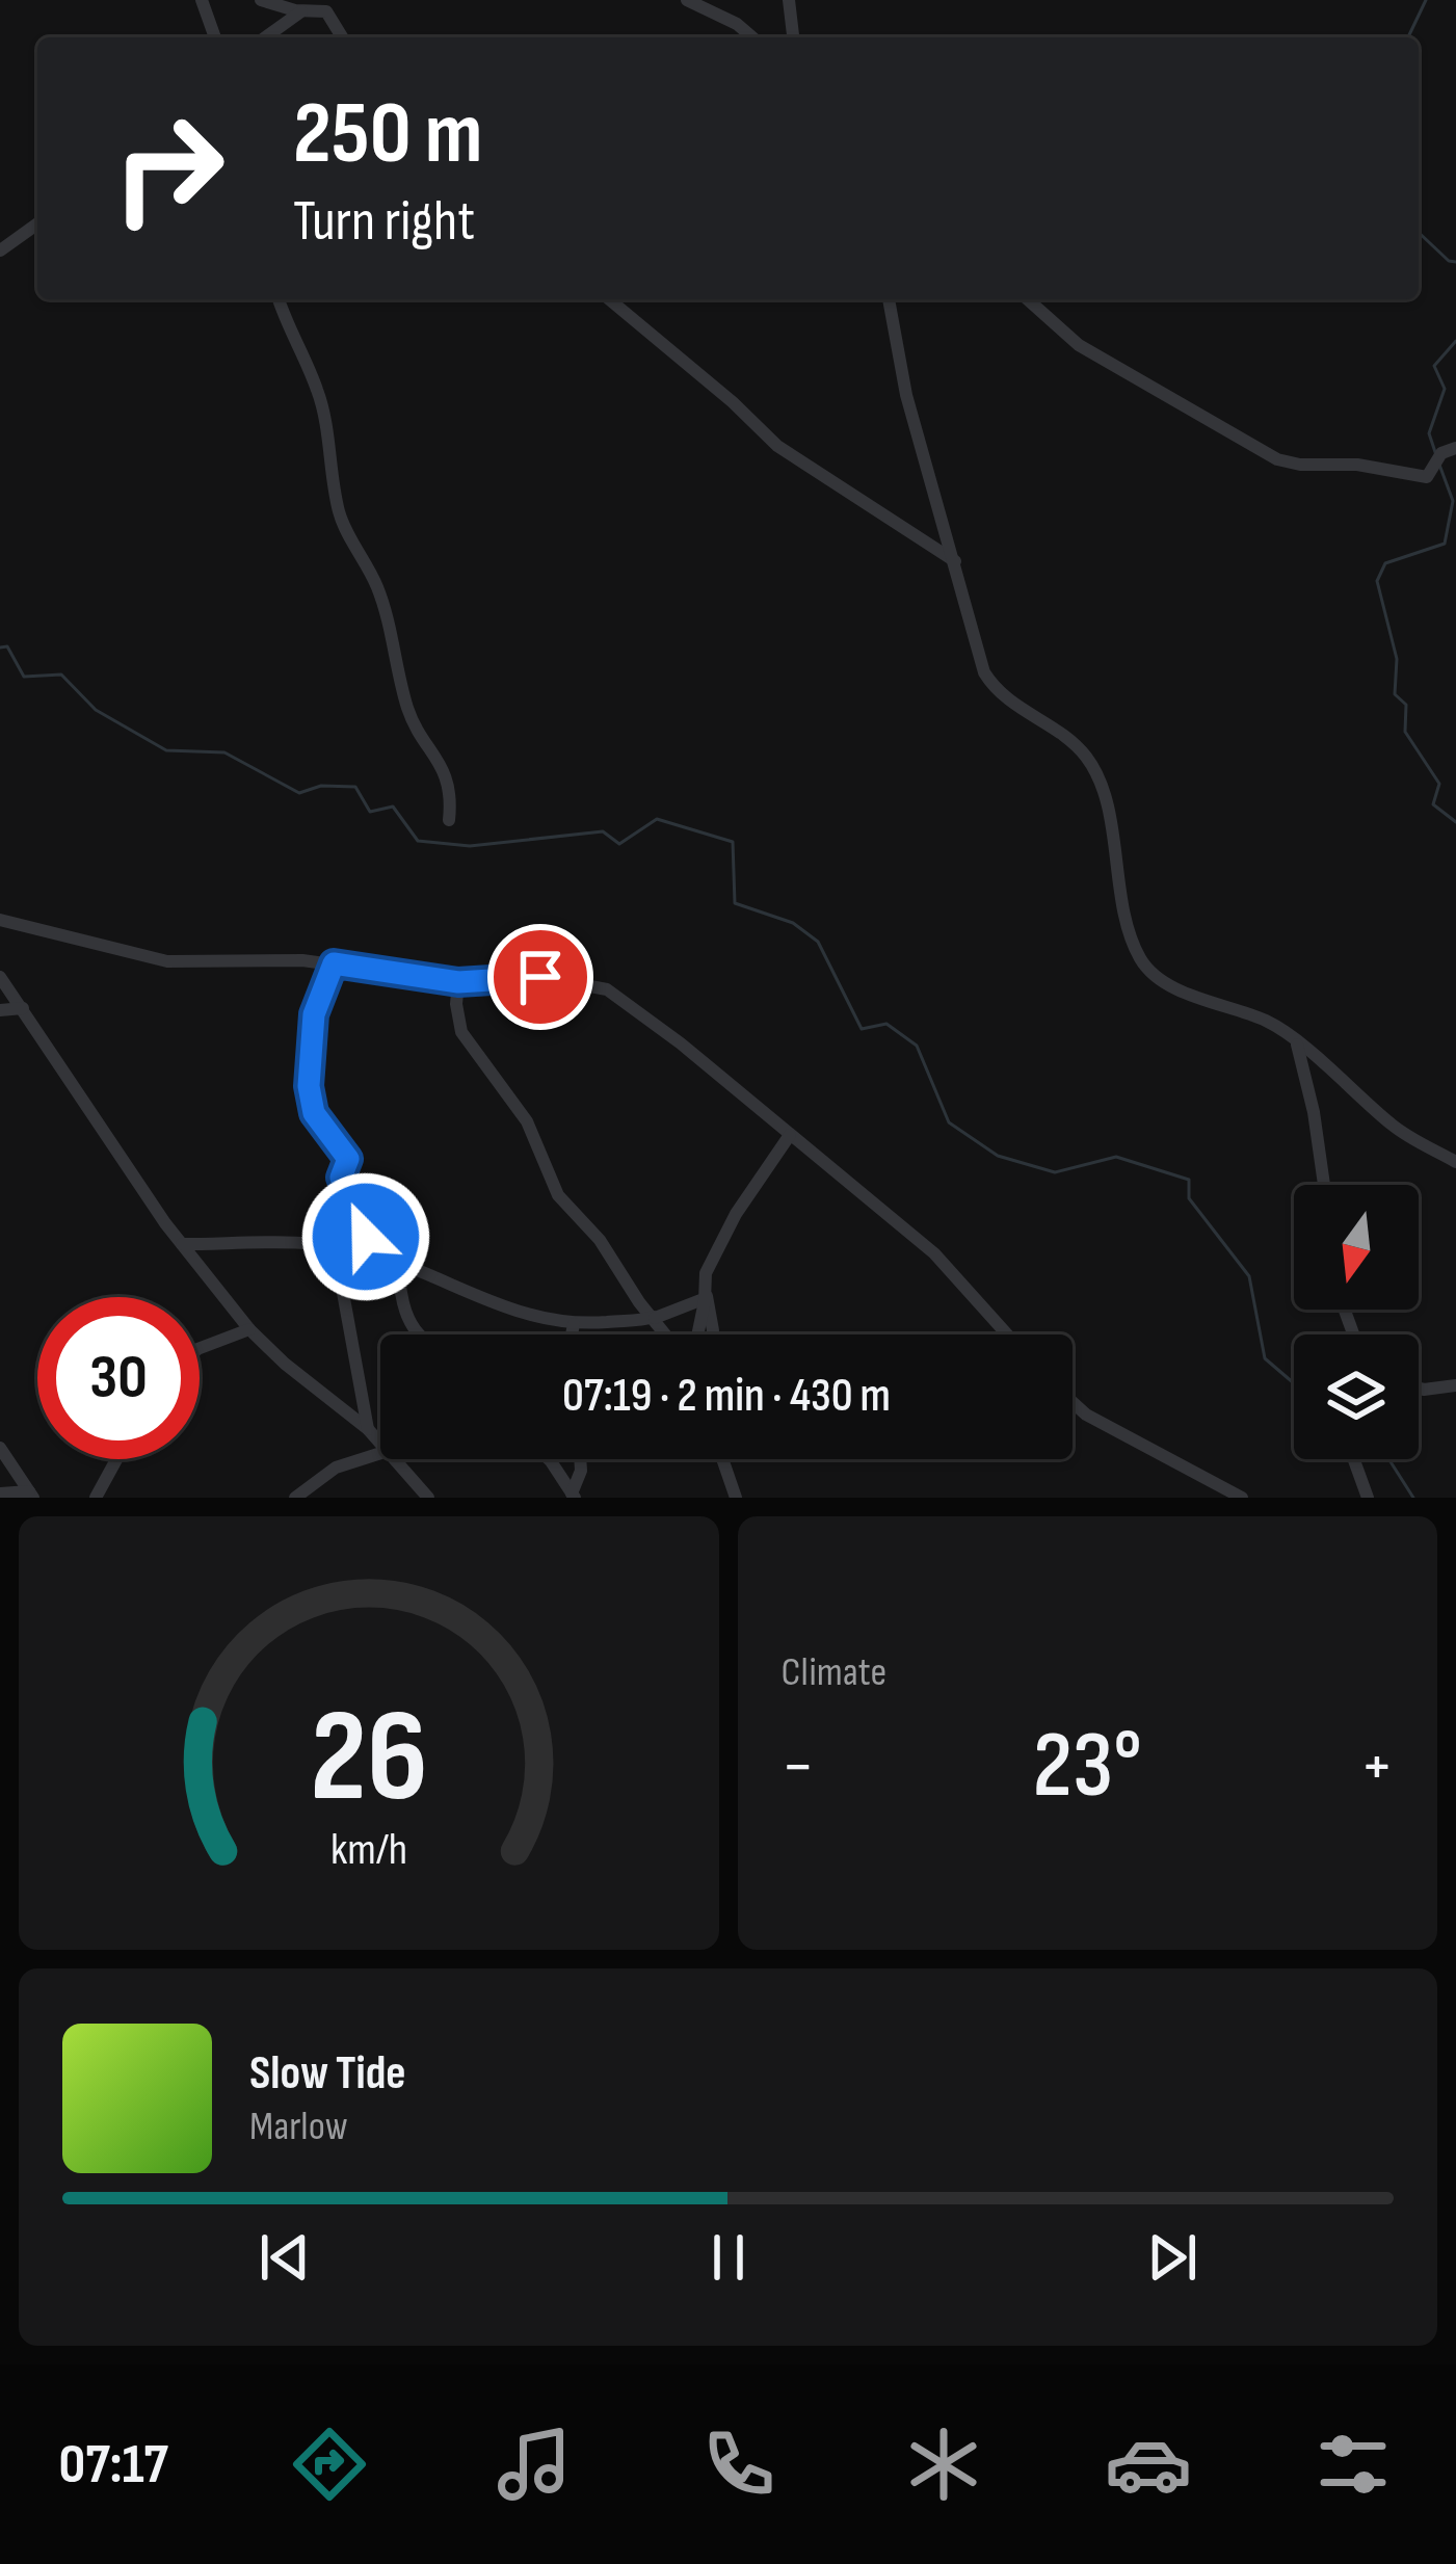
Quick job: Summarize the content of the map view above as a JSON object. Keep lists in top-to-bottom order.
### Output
{
  "north": "bottom",
  "page": {
    "turn": ["250 m", "Turn right"],
    "limit": "30",
    "trip": "07:19 · 2 min · 430 m",
    "tile": "Climate",
    "heat": ["−", "23°", "+"],
    "song": ["Slow Tide", "Marlow"],
    "tabs": "07:17",
    "gauge": ["26", "km/h"]
  }
}
